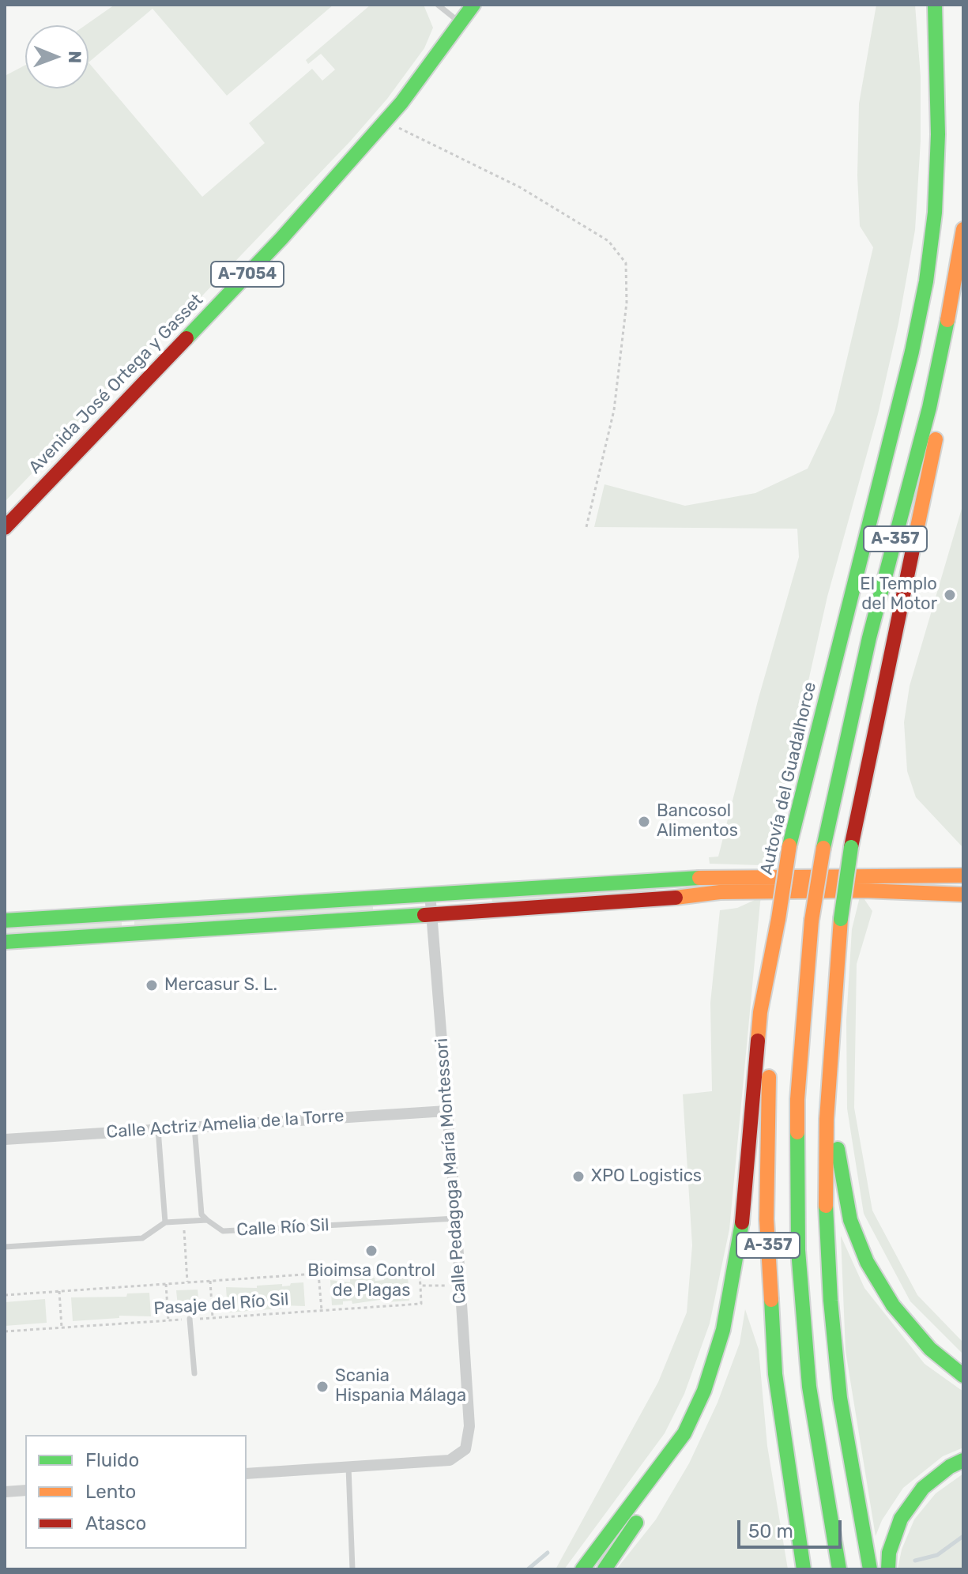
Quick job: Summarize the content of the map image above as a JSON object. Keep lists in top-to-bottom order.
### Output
{
  "streets": {
    "main road": [
      "A-7054",
      "Avenida José Ortega y Gasset",
      "A-357",
      "Autovía del Guadalhorce"
    ],
    "street": ["Calle Actriz Amelia de la Torre", "Calle Pedagoga María Montessori"],
    "lane": ["Calle Río Sil"],
    "path": ["Pasaje del Río Sil"]
  },
  "crossings": [
    ["Calle Actriz Amelia de la Torre", "Calle Pedagoga María Montessori"],
    ["Calle Pedagoga María Montessori", "Calle Río Sil"]
  ],
  "places": [
    "El Templo del Motor",
    "Bancosol Alimentos",
    "Mercasur S. L.",
    "XPO Logistics",
    "Bioimsa Control de Plagas",
    "Scania Hispania Málaga"
  ],
  "legend": ["Fluido", "Lento", "Atasco"],
  "scale_bar": "50 m",
  "north": "right"
}
